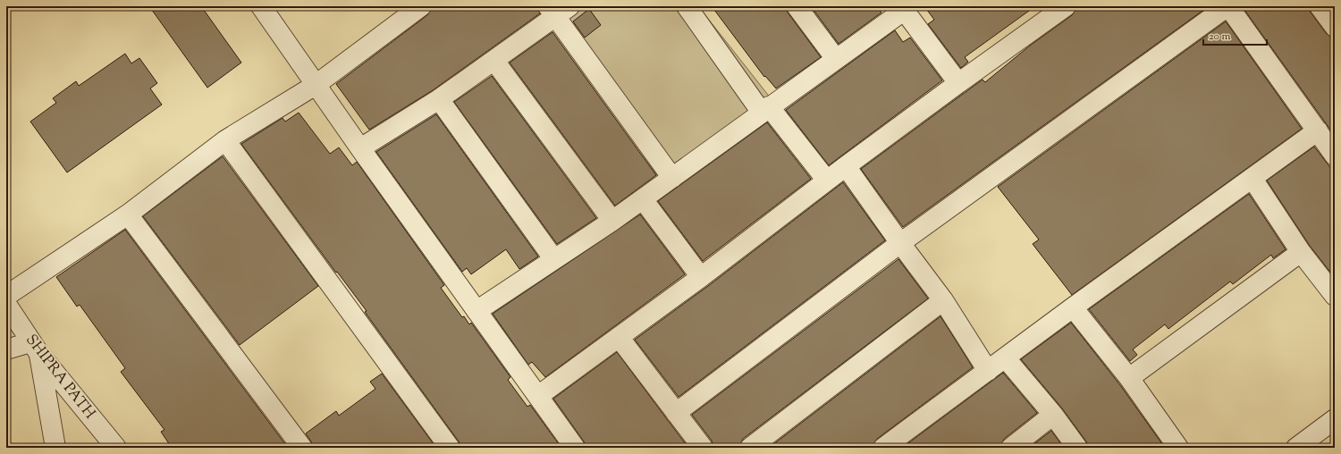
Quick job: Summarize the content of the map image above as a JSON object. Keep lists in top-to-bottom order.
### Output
{
  "streets": {
    "street": ["SHIPRA PATH"]
  },
  "scale_bar": "20 m"
}
